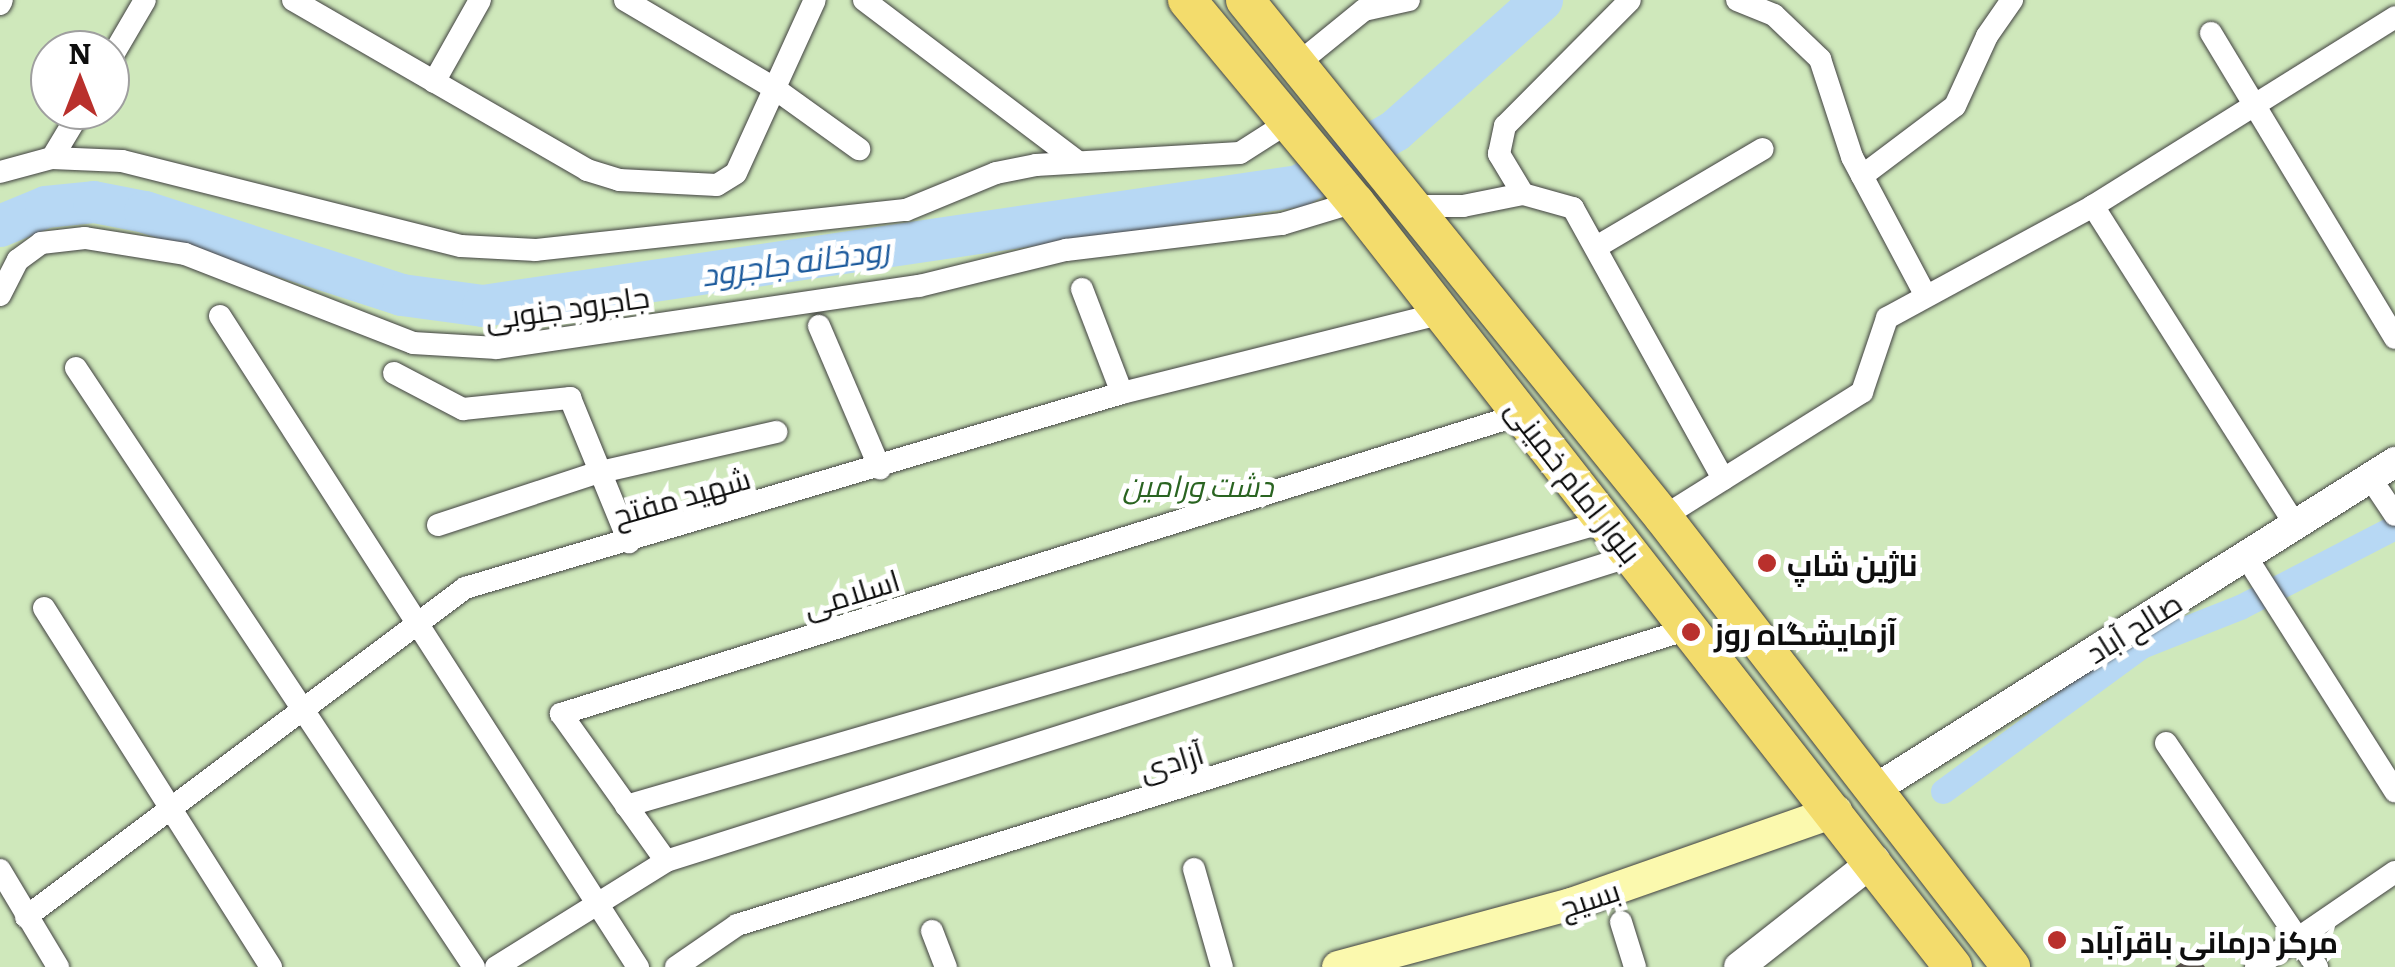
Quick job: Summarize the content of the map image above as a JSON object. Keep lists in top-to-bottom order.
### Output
{
  "streets": {
    "main road": ["بلوار امام خمینی", "بسیج"],
    "street": [
      "جاجرود جنوبی",
      "شهید مفتح",
      "اسلامی",
      "صالح آباد",
      "آزادی"
    ]
  },
  "crossings": [
    ["جاجرود جنوبی", "بلوار امام خمینی"],
    ["بلوار امام خمینی", "شهید مفتح"],
    ["بلوار امام خمینی", "اسلامی"],
    ["بلوار امام خمینی", "صالح آباد"],
    ["بلوار امام خمینی", "آزادی"],
    ["بلوار امام خمینی", "بسیج"]
  ],
  "water": ["رودخانه جاجرود"],
  "parks": ["دشت ورامین"],
  "places": ["ناژین شاپ", "آزمایشگاه روز", "مرکز درمانی باقرآباد"],
  "north": "top"
}
